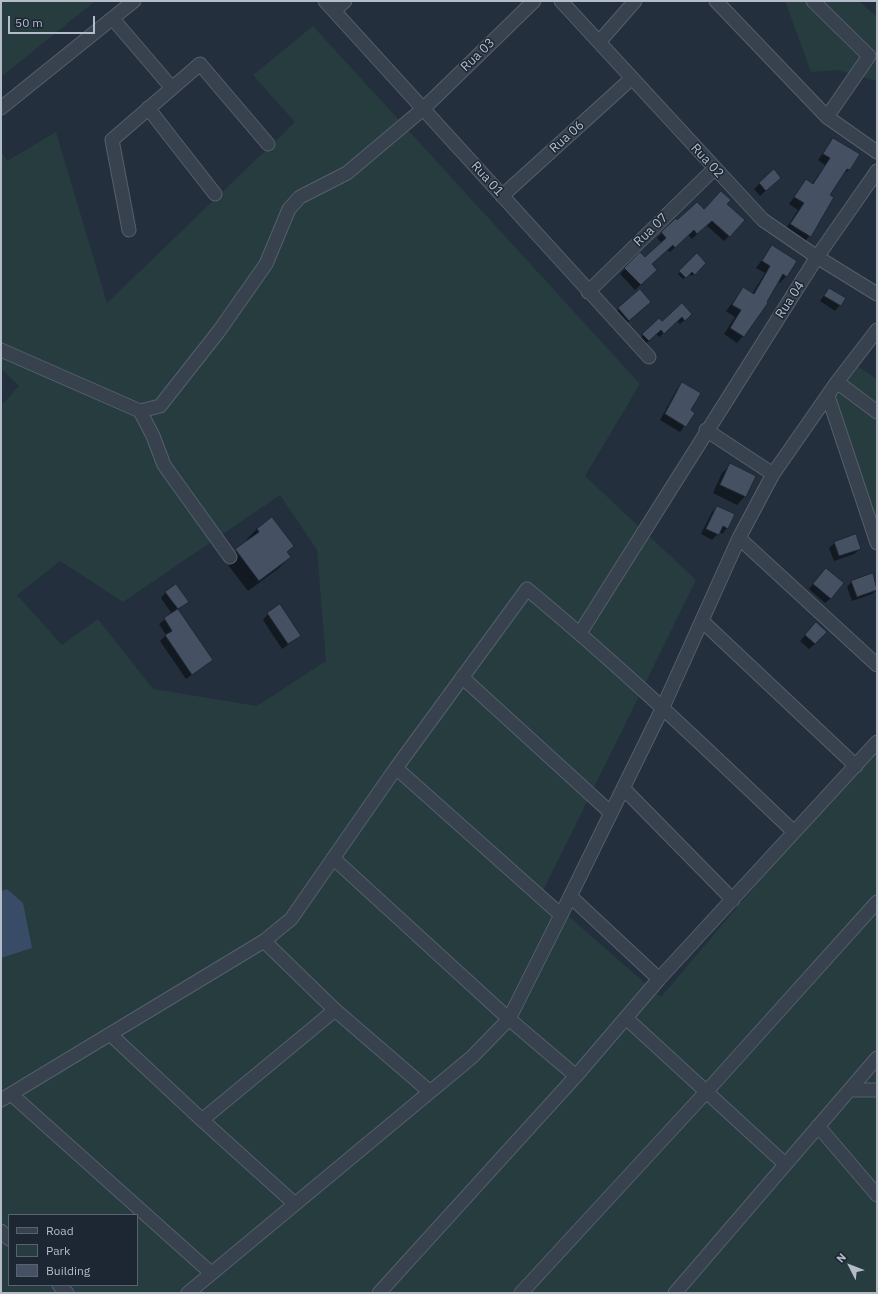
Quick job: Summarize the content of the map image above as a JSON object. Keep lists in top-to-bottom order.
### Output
{
  "streets": {
    "street": [
      "Rua 03",
      "Rua 06",
      "Rua 02",
      "Rua 01",
      "Rua 07",
      "Rua 04"
    ]
  },
  "crossings": [
    ["Rua 03", "Rua 01"],
    ["Rua 06", "Rua 02"],
    ["Rua 06", "Rua 01"],
    ["Rua 02", "Rua 07"],
    ["Rua 02", "Rua 04"],
    ["Rua 01", "Rua 07"]
  ],
  "legend": ["Road", "Park", "Building"],
  "scale_bar": "50 m",
  "north": "top left"
}
